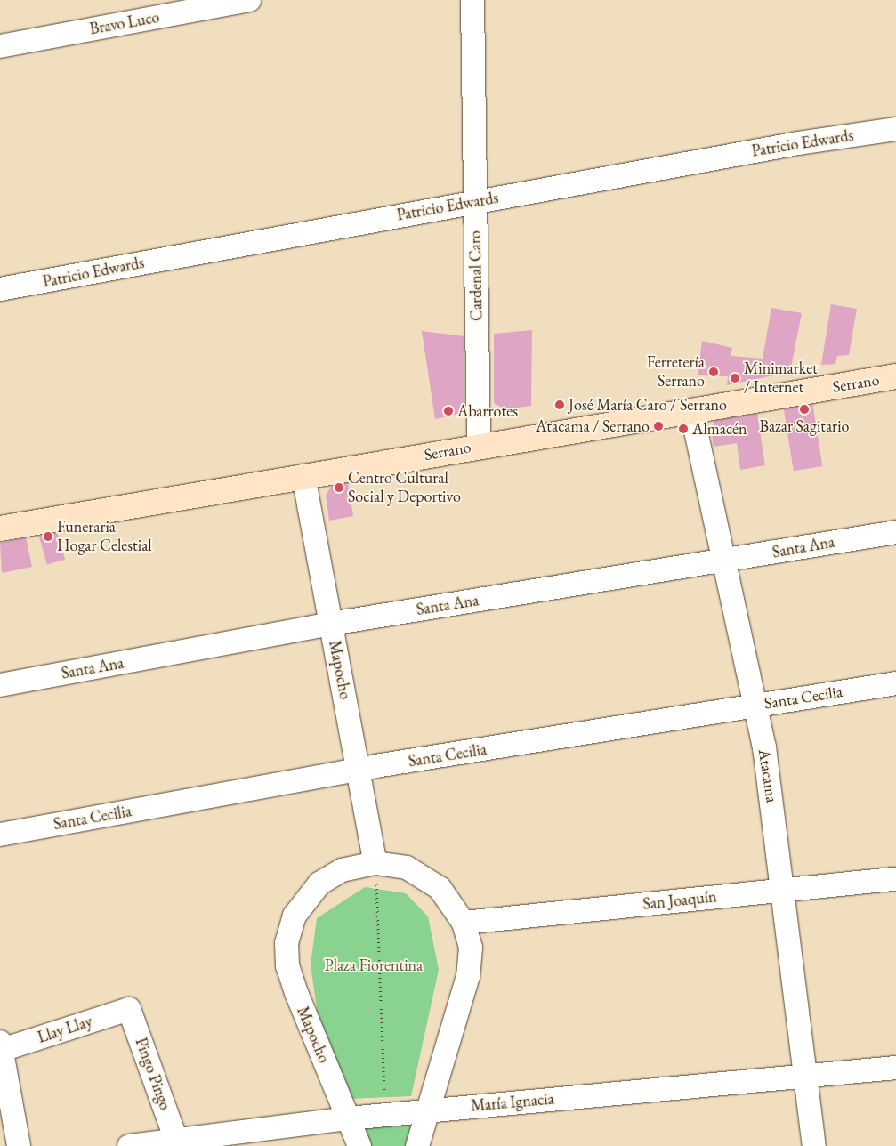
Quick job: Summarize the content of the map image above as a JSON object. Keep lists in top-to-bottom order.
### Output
{
  "streets": {
    "main road": ["Serrano"],
    "street": [
      "Bravo Luco",
      "Patricio Edwards",
      "Cardenal Caro",
      "Santa Ana",
      "Mapocho",
      "Santa Cecilia",
      "Atacama",
      "San Joaquín",
      "Llay Llay",
      "Pingo Pingo",
      "María Ignacia"
    ]
  },
  "crossings": [
    ["Patricio Edwards", "Cardenal Caro"],
    ["Cardenal Caro", "Serrano"],
    ["Serrano", "Mapocho"],
    ["Serrano", "Atacama"],
    ["Santa Ana", "Mapocho"],
    ["Santa Ana", "Atacama"],
    ["Mapocho", "Santa Cecilia"],
    ["Mapocho", "San Joaquín"],
    ["Mapocho", "María Ignacia"],
    ["Santa Cecilia", "Atacama"],
    ["Atacama", "San Joaquín"],
    ["Atacama", "María Ignacia"],
    ["Llay Llay", "Pingo Pingo"],
    ["Pingo Pingo", "María Ignacia"]
  ],
  "parks": ["Plaza Fiorentina"],
  "places": [
    "Ferretería Serrano",
    "Minimarket / Internet",
    "José María Caro / Serrano",
    "Bazar Sagitario",
    "Abarrotes",
    "Atacama / Serrano",
    "Almacén",
    "Centro Cultural Social y Deportivo",
    "Funeraria Hogar Celestial"
  ]
}
